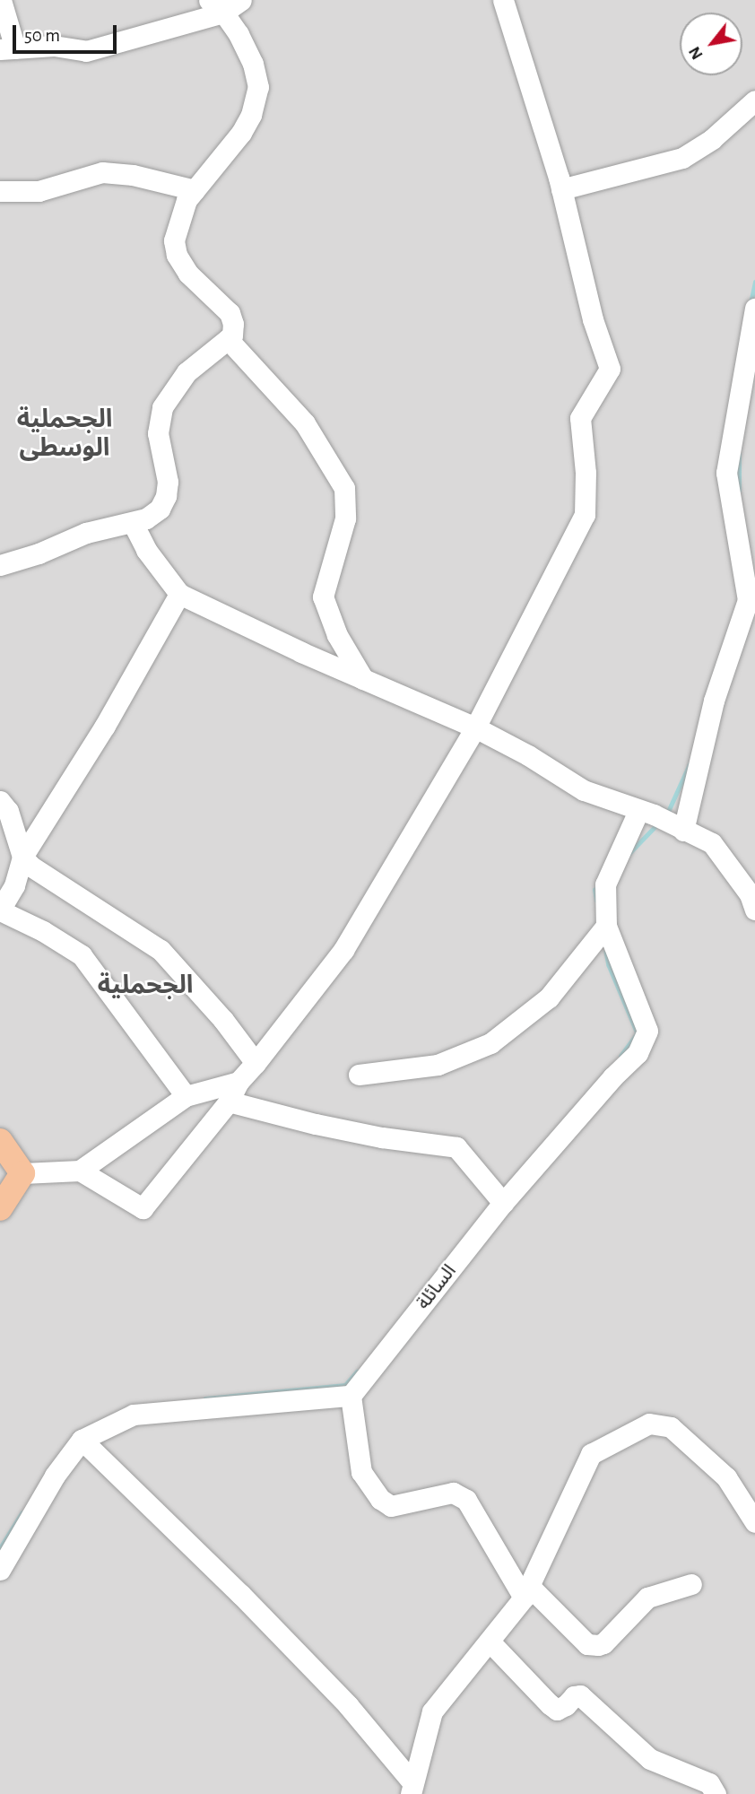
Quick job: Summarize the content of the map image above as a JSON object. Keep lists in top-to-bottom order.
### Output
{
  "streets": {
    "street": ["السائلة"]
  },
  "districts": ["الجحملية الوسطى", "الجحملية"],
  "scale_bar": "50 m",
  "north": "bottom left"
}
